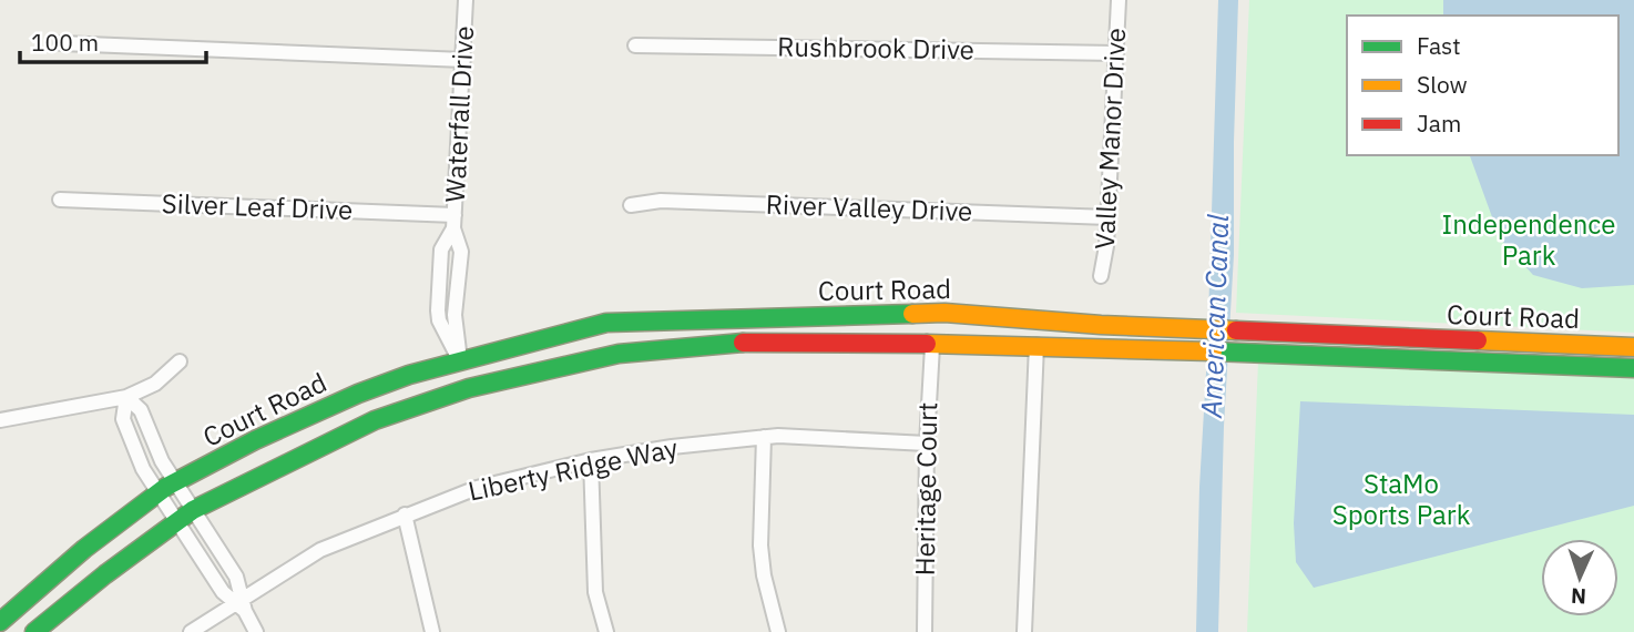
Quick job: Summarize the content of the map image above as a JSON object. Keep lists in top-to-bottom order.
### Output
{
  "streets": {
    "main road": ["Court Road"],
    "street": [
      "Rushbrook Drive",
      "Waterfall Drive",
      "Valley Manor Drive",
      "Silver Leaf Drive",
      "River Valley Drive",
      "Liberty Ridge Way",
      "Heritage Court"
    ]
  },
  "crossings": [
    ["Rushbrook Drive", "Valley Manor Drive"],
    ["Waterfall Drive", "Silver Leaf Drive"],
    ["Waterfall Drive", "Court Road"],
    ["Valley Manor Drive", "River Valley Drive"],
    ["Court Road", "Heritage Court"],
    ["Liberty Ridge Way", "Heritage Court"]
  ],
  "water": ["American Canal"],
  "parks": ["Independence Park", "StaMo Sports Park"],
  "legend": ["Fast", "Slow", "Jam"],
  "scale_bar": "100 m",
  "north": "bottom"
}
